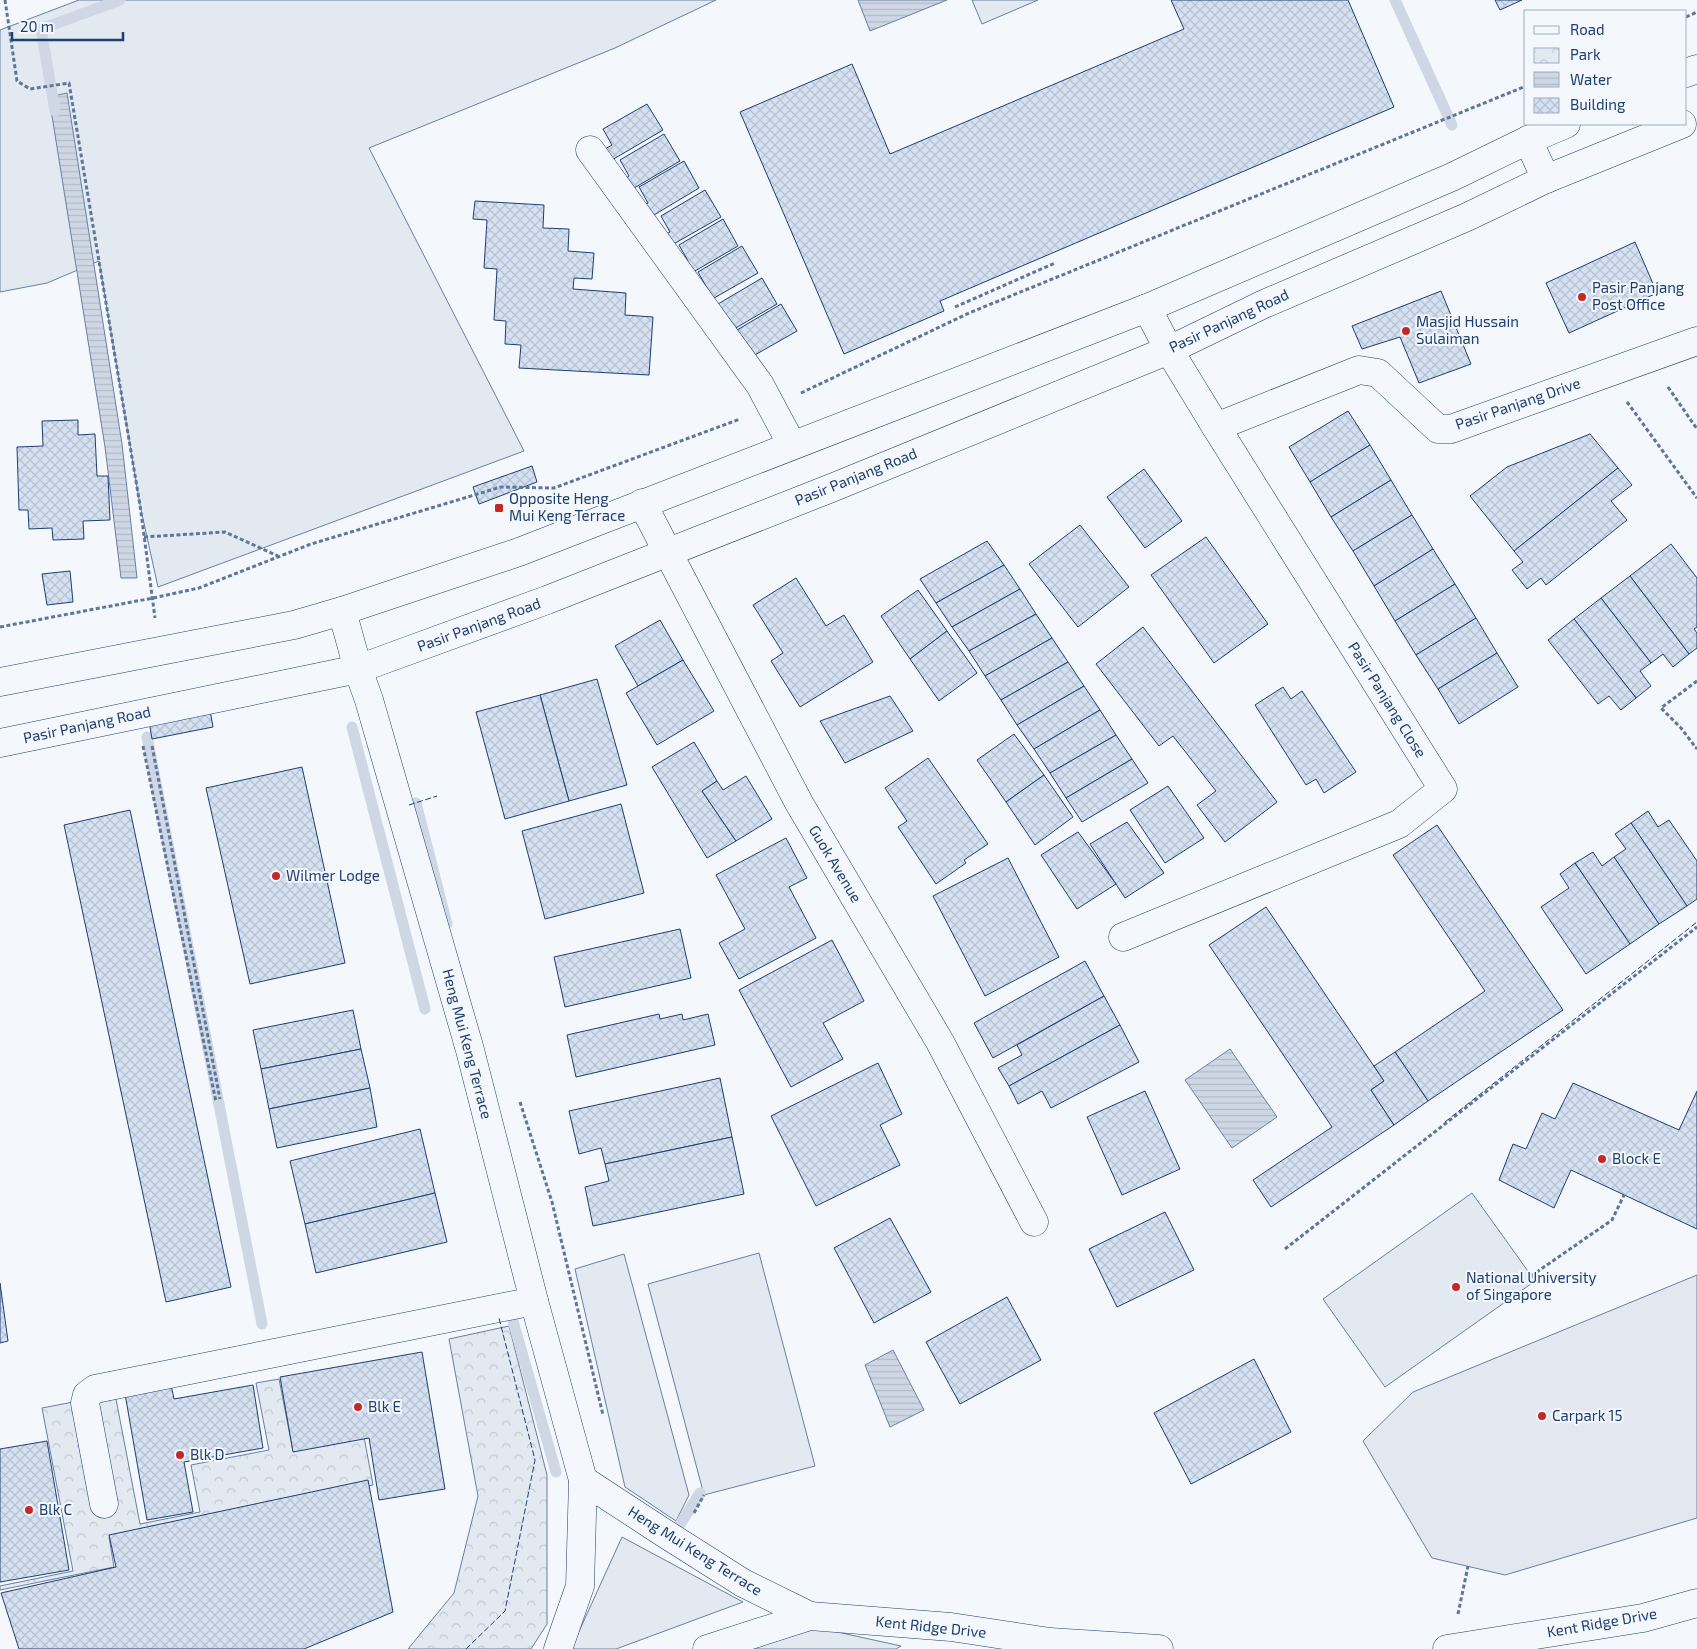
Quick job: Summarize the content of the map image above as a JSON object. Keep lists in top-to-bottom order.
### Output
{
  "streets": {
    "street": [
      "Pasir Panjang Road",
      "Pasir Panjang Drive",
      "Pasir Panjang Close",
      "Guok Avenue",
      "Heng Mui Keng Terrace",
      "Kent Ridge Drive"
    ]
  },
  "crossings": [
    ["Pasir Panjang Road", "Pasir Panjang Close"],
    ["Pasir Panjang Road", "Guok Avenue"],
    ["Pasir Panjang Road", "Heng Mui Keng Terrace"],
    ["Pasir Panjang Drive", "Pasir Panjang Close"],
    ["Heng Mui Keng Terrace", "Kent Ridge Drive"]
  ],
  "places": {
    "other": [
      "Pasir Panjang Post Office",
      "Masjid Hussain Sulaiman",
      "Wilmer Lodge",
      "Block E",
      "National University of Singapore",
      "Blk E",
      "Carpark 15",
      "Blk D",
      "Blk C"
    ],
    "transit": ["Opposite Heng Mui Keng Terrace"]
  },
  "legend": [
    "Road",
    "Park",
    "Water",
    "Building"
  ],
  "scale_bar": "20 m"
}
